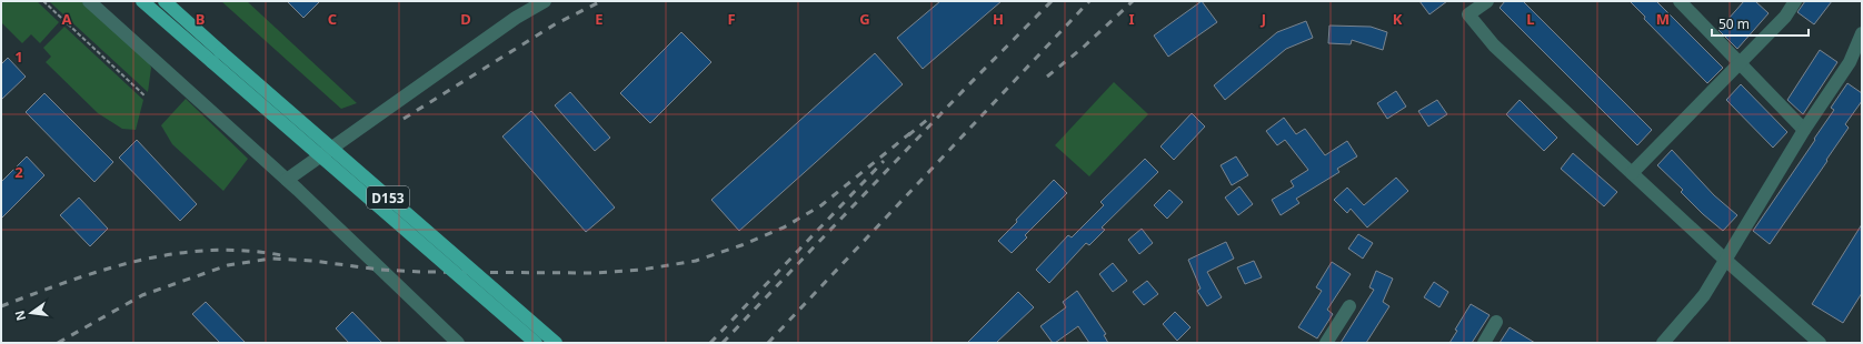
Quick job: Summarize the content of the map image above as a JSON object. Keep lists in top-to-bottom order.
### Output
{
  "streets": {
    "main road": ["D153"]
  },
  "scale_bar": "50 m",
  "north": "left",
  "grid": {
    "columns": [
      "A",
      "B",
      "C",
      "D",
      "E",
      "F",
      "G",
      "H",
      "I",
      "J",
      "K",
      "L",
      "M"
    ],
    "rows": ["1", "2"]
  }
}
